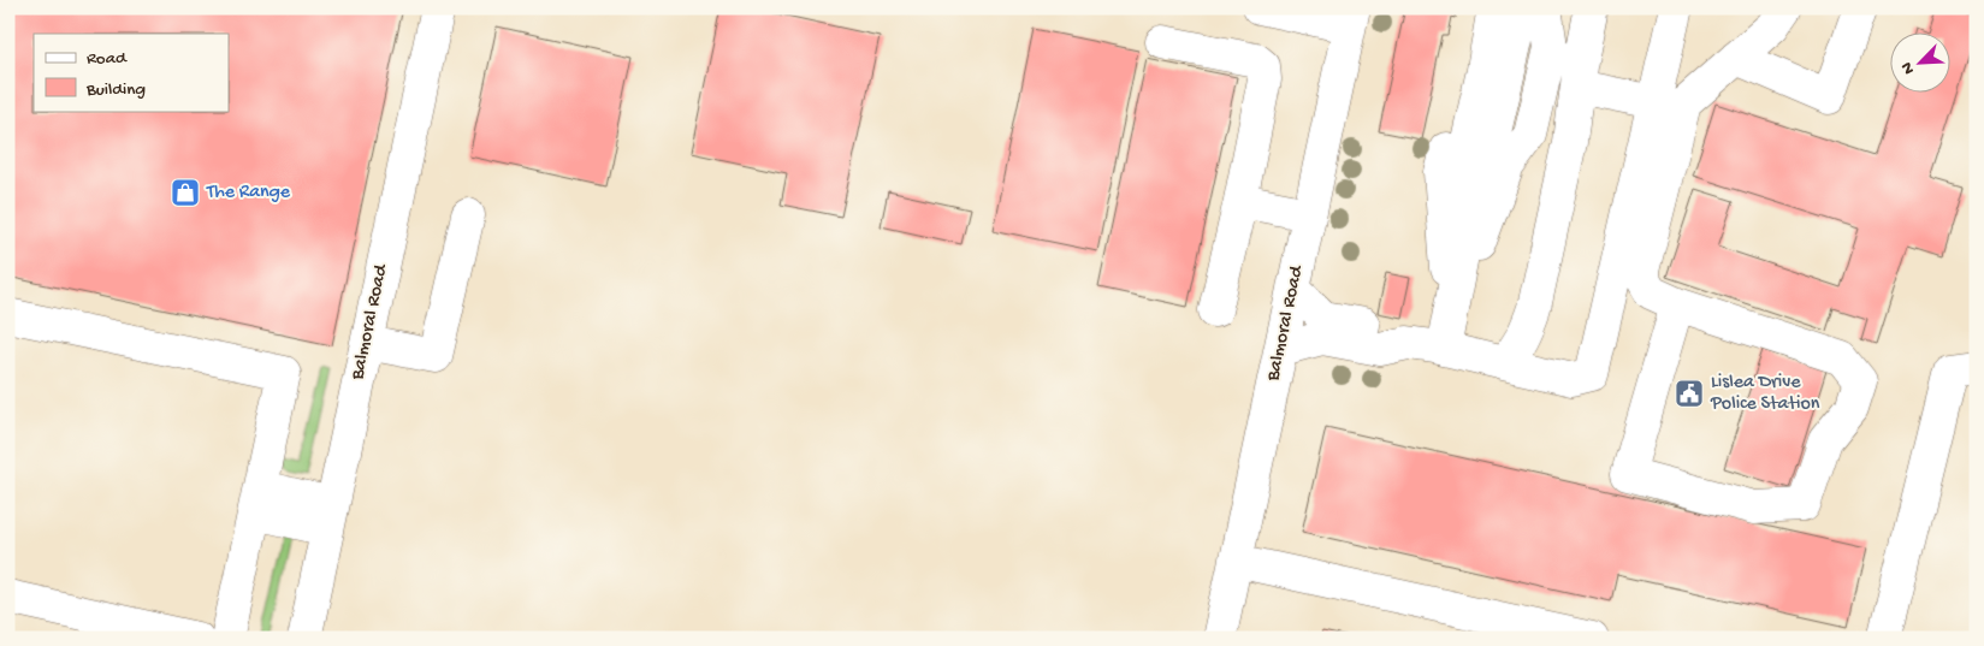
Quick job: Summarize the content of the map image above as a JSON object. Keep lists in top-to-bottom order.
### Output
{
  "streets": {
    "street": ["Balmoral Road"]
  },
  "places": {
    "shop": ["The Range"],
    "public building": ["Lislea Drive Police Station"]
  },
  "legend": ["Road", "Building"],
  "north": "bottom left"
}
